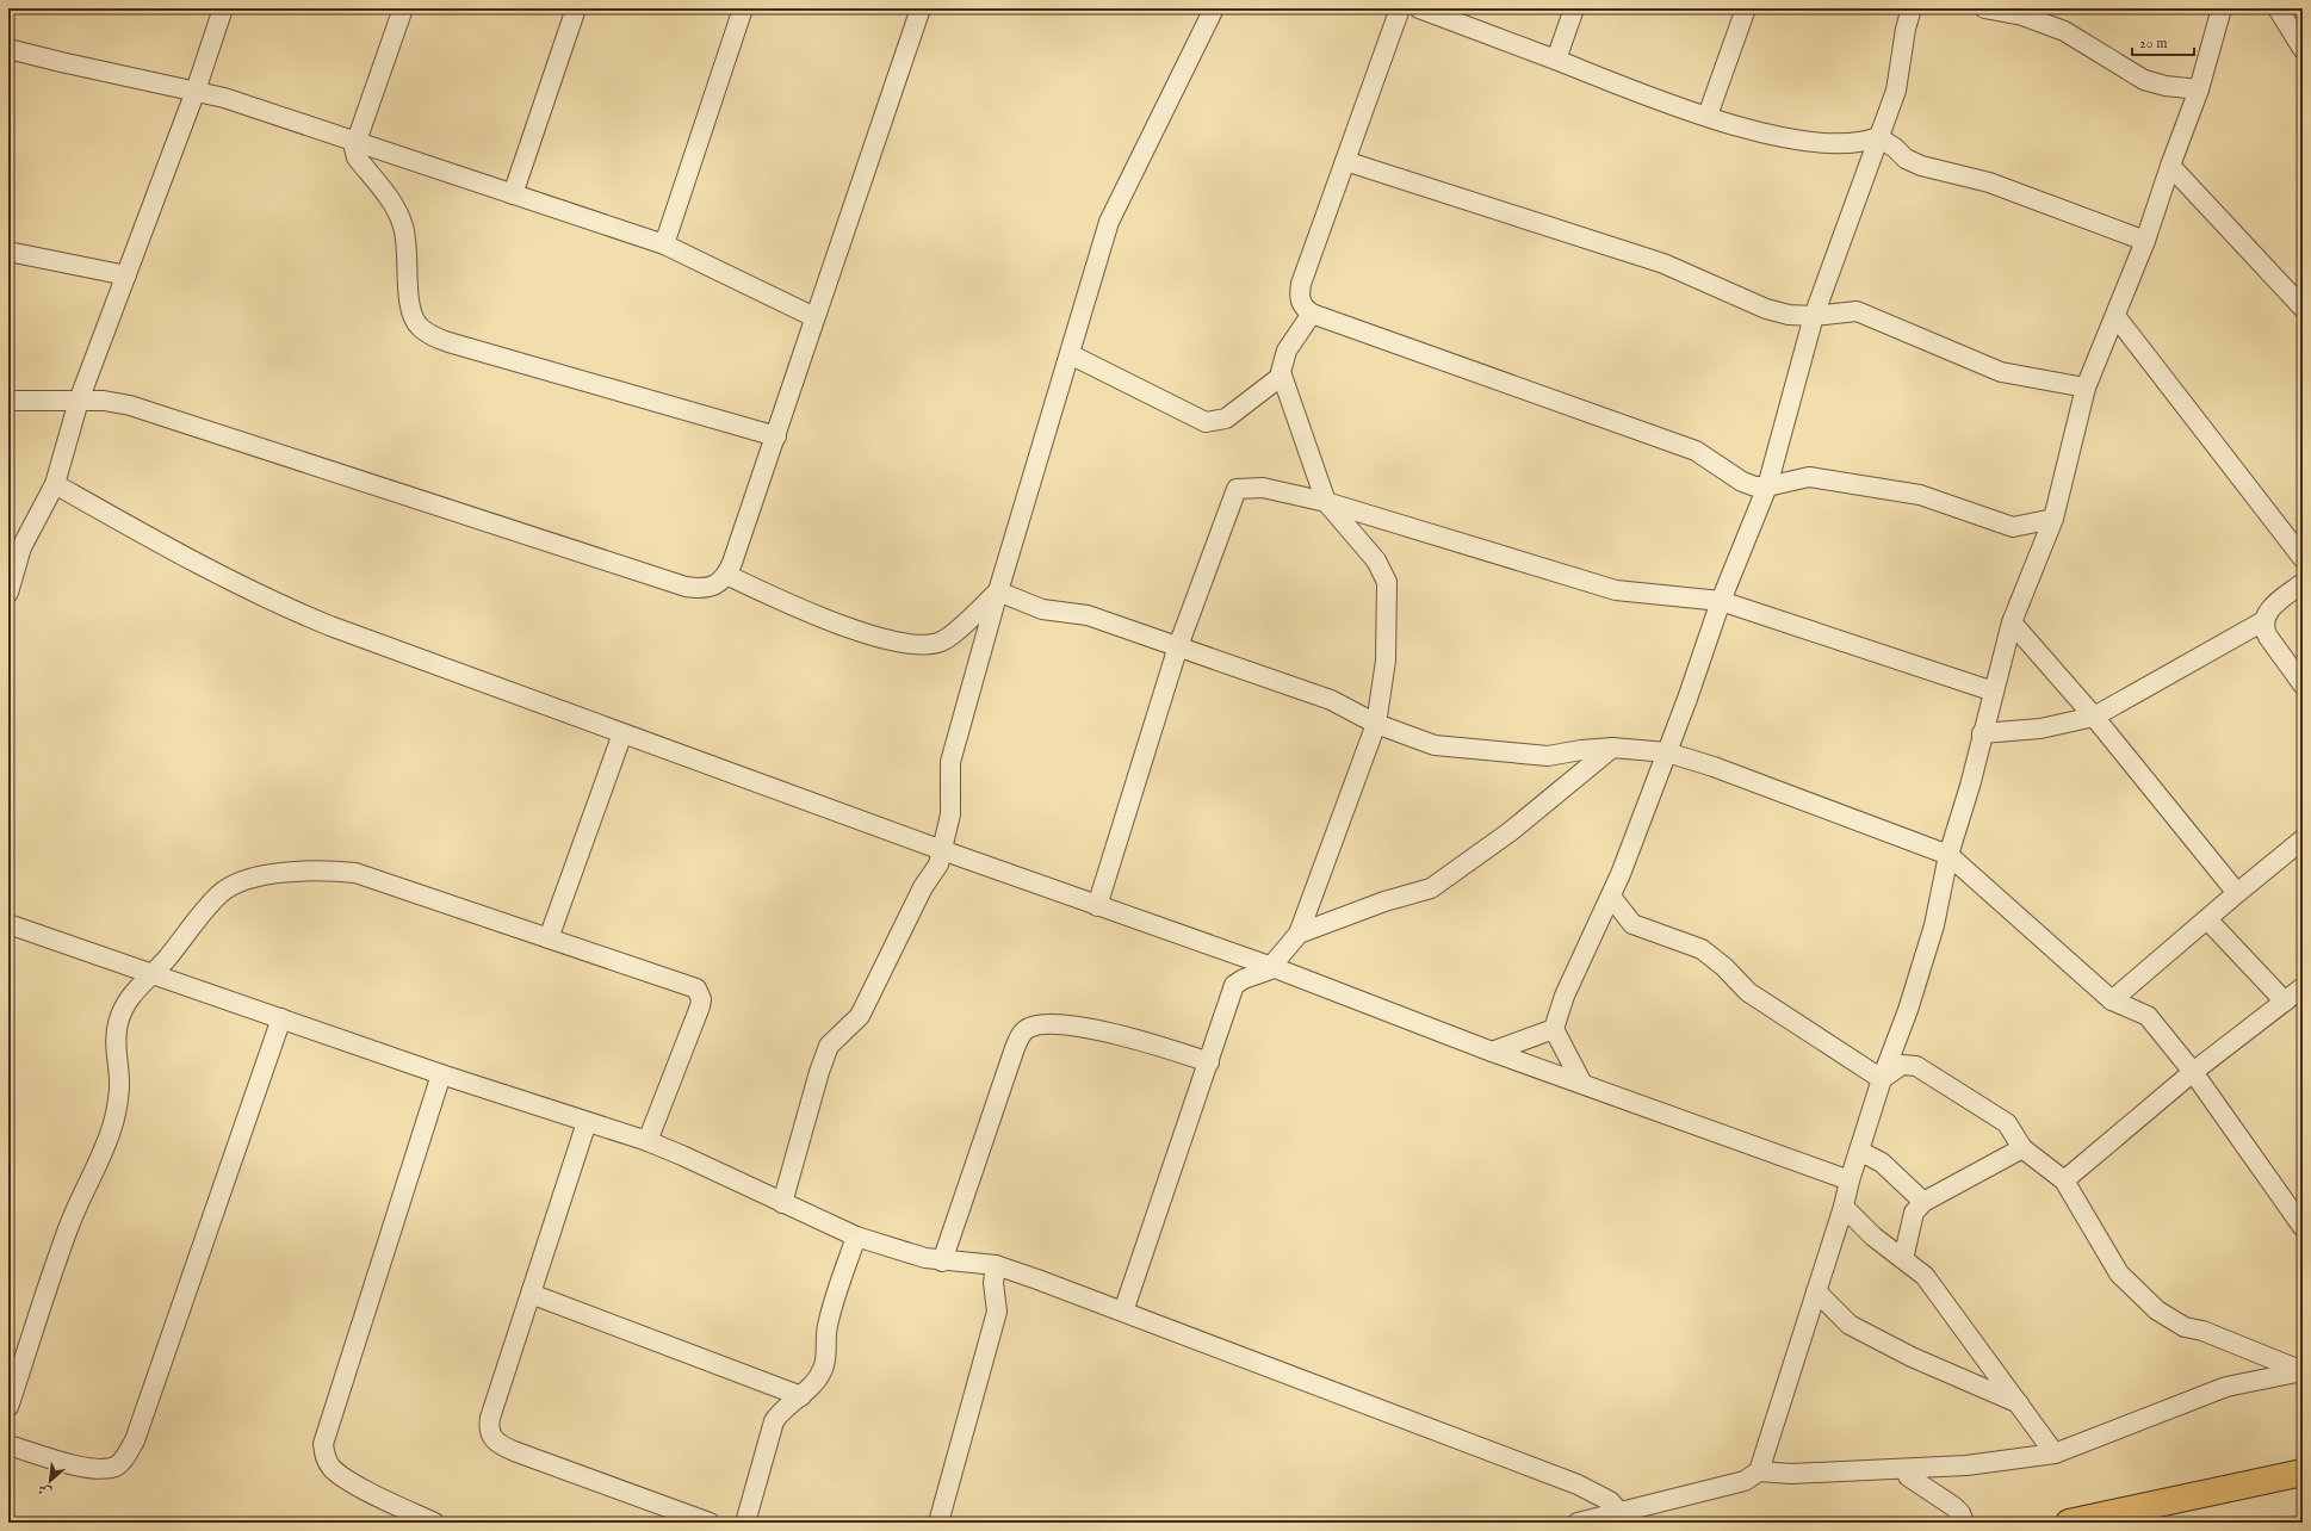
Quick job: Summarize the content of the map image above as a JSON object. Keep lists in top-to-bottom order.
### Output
{
  "scale_bar": "20 m",
  "north": "bottom left"
}
